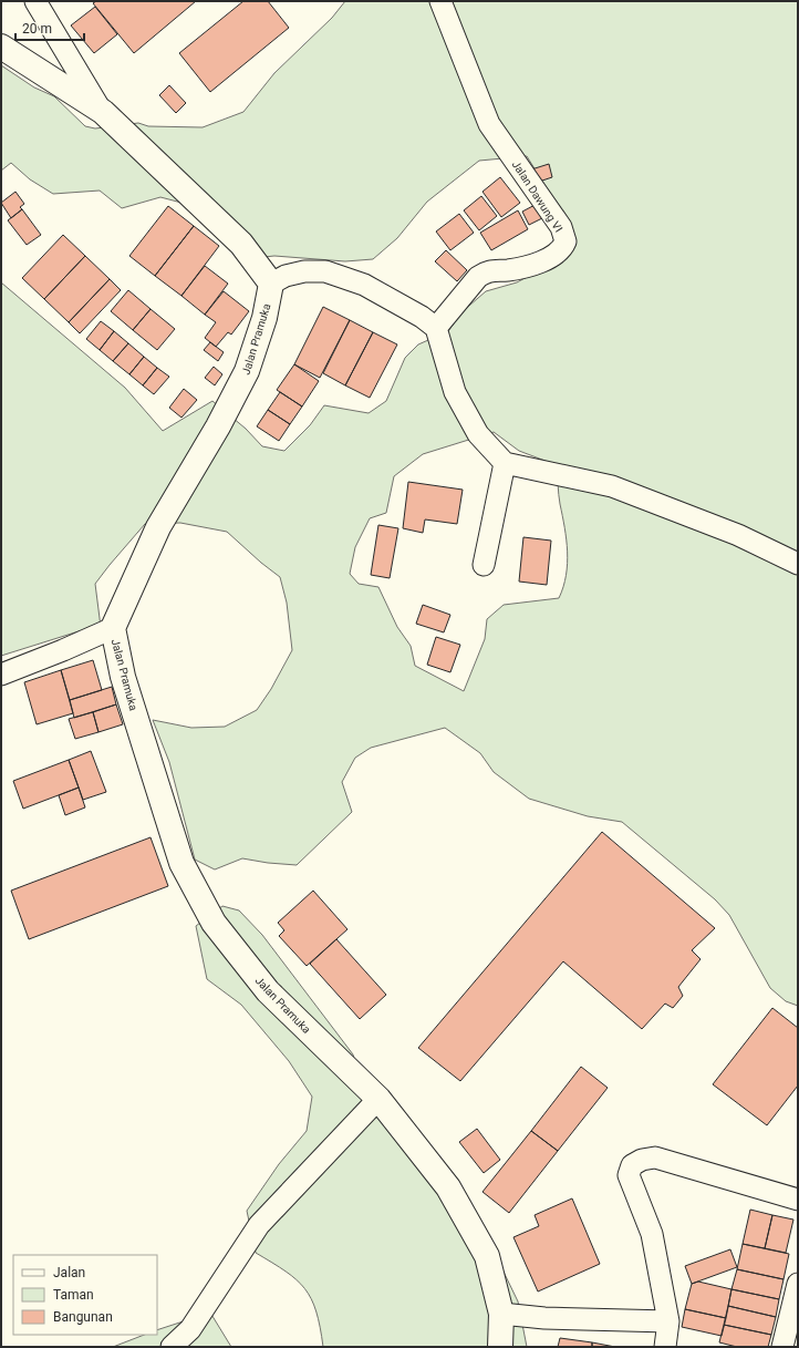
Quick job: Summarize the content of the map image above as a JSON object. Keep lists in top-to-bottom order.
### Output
{
  "streets": {
    "main road": ["Jalan Pramuka"],
    "street": ["Jalan Dawung VI"]
  },
  "legend": ["Jalan", "Taman", "Bangunan"],
  "scale_bar": "20 m"
}
